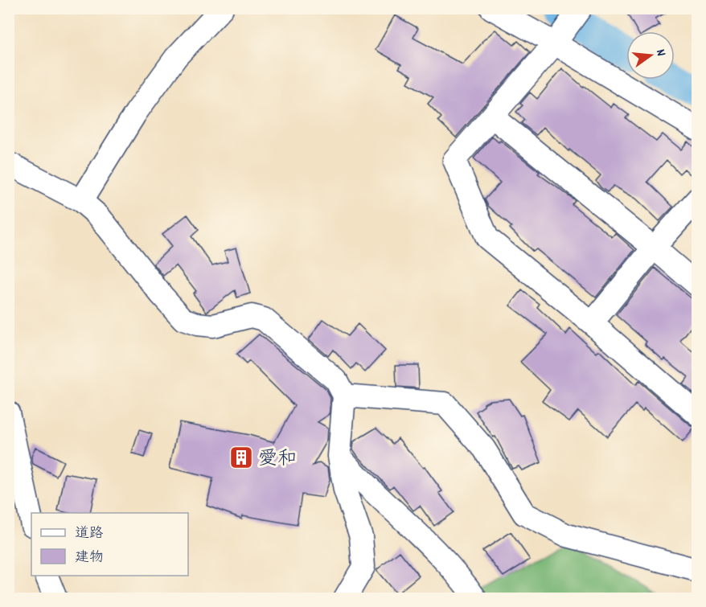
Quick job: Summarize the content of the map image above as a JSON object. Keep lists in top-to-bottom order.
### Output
{
  "places": {
    "building": ["愛和"]
  },
  "legend": ["道路", "建物"],
  "north": "right"
}
